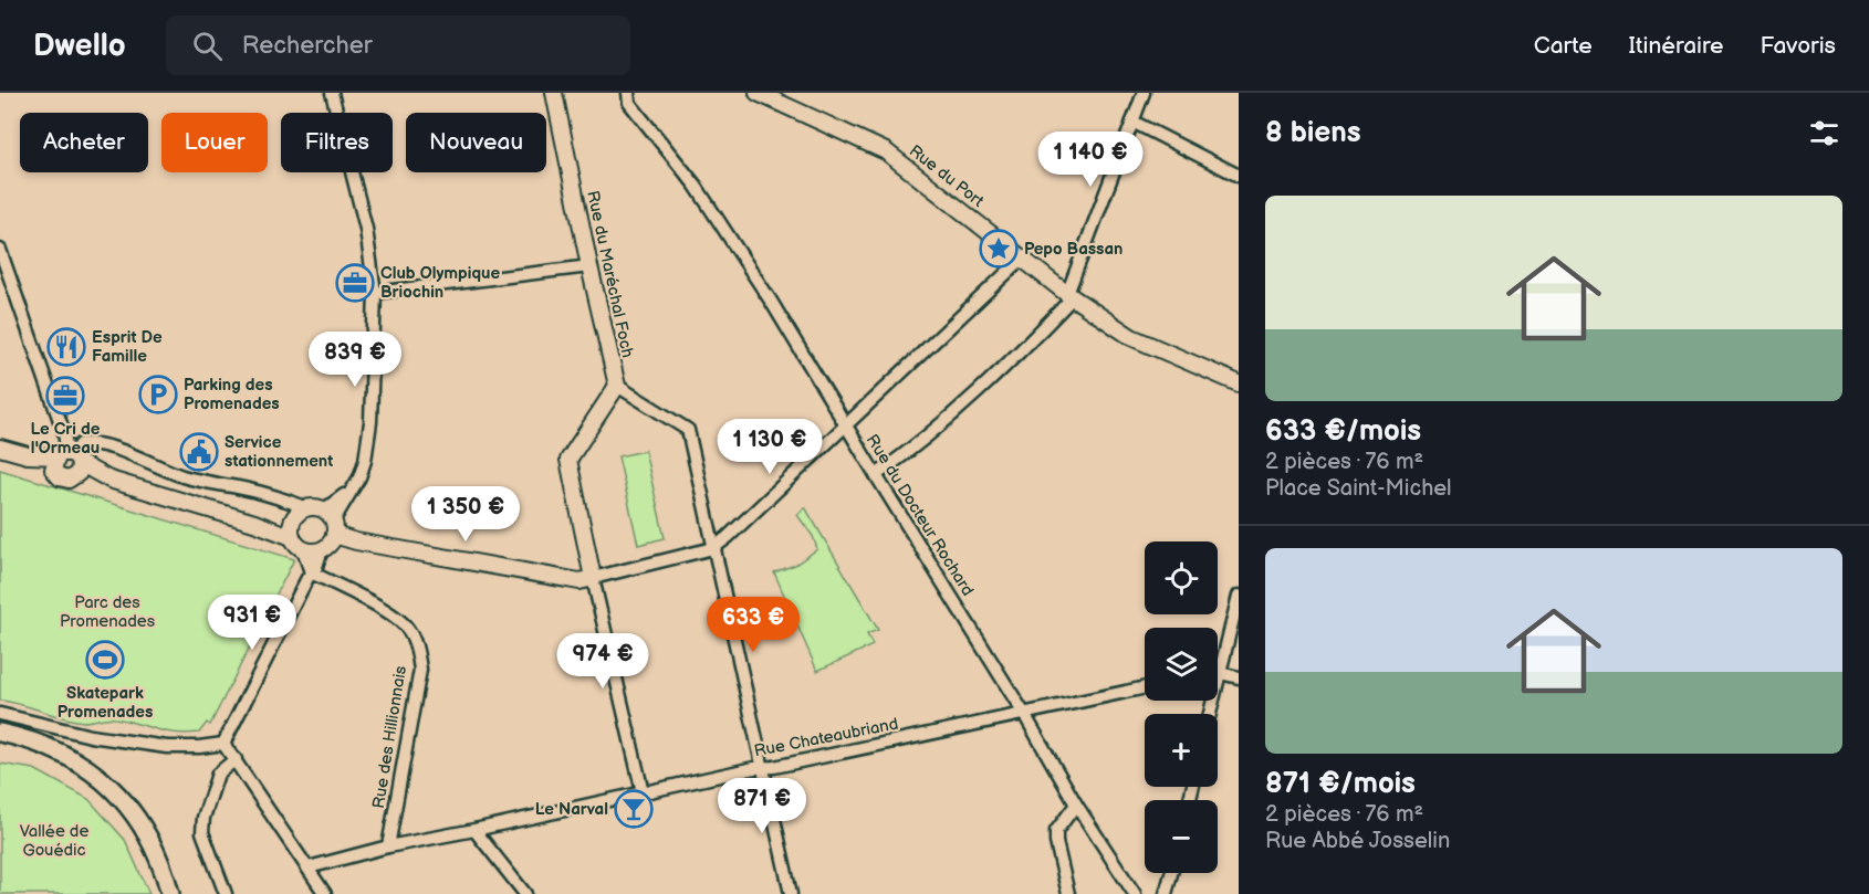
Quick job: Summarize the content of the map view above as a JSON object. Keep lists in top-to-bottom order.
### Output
{
  "streets": {
    "street": [
      "Rue du Port",
      "Rue du Maréchal Foch",
      "Rue du Docteur Rochard",
      "Rue des Hillionnais",
      "Rue Chateaubriand"
    ]
  },
  "crossings": [
    ["Rue du Docteur Rochard", "Rue Chateaubriand"],
    ["Rue des Hillionnais", "Rue Chateaubriand"]
  ],
  "parks": ["Parc des Promenades", "Vallée de Gouédic"],
  "places": {
    "place": ["Pepo Bassan"],
    "office": ["Club Olympique Briochin", "Le Cri de l'Ormeau"],
    "restaurant": ["Esprit De Famille"],
    "parking": ["Parking des Promenades"],
    "public building": ["Service stationnement"],
    "sports": ["Skatepark Promenades"],
    "bar": ["Le Narval"]
  },
  "page": {
    "header": "Dwello",
    "search": "Rechercher",
    "nav": ["Carte", "Itinéraire", "Favoris"],
    "heading": "8 biens",
    "chip": [
      "Acheter",
      "Louer",
      "Filtres",
      "Nouveau"
    ],
    "price": [
      "1 140 €",
      "839 €",
      "1 130 €",
      "1 350 €",
      "931 €",
      "633 €",
      "974 €",
      "871 €"
    ],
    "list": [
      {
        "name": "633 €/mois",
        "note": "2 pièces · 76 m² · Place Saint-Michel"
      },
      {
        "name": "871 €/mois",
        "note": "2 pièces · 76 m² · Rue Abbé Josselin"
      }
    ],
    "map_buttons": ["+", "−"]
  }
}
